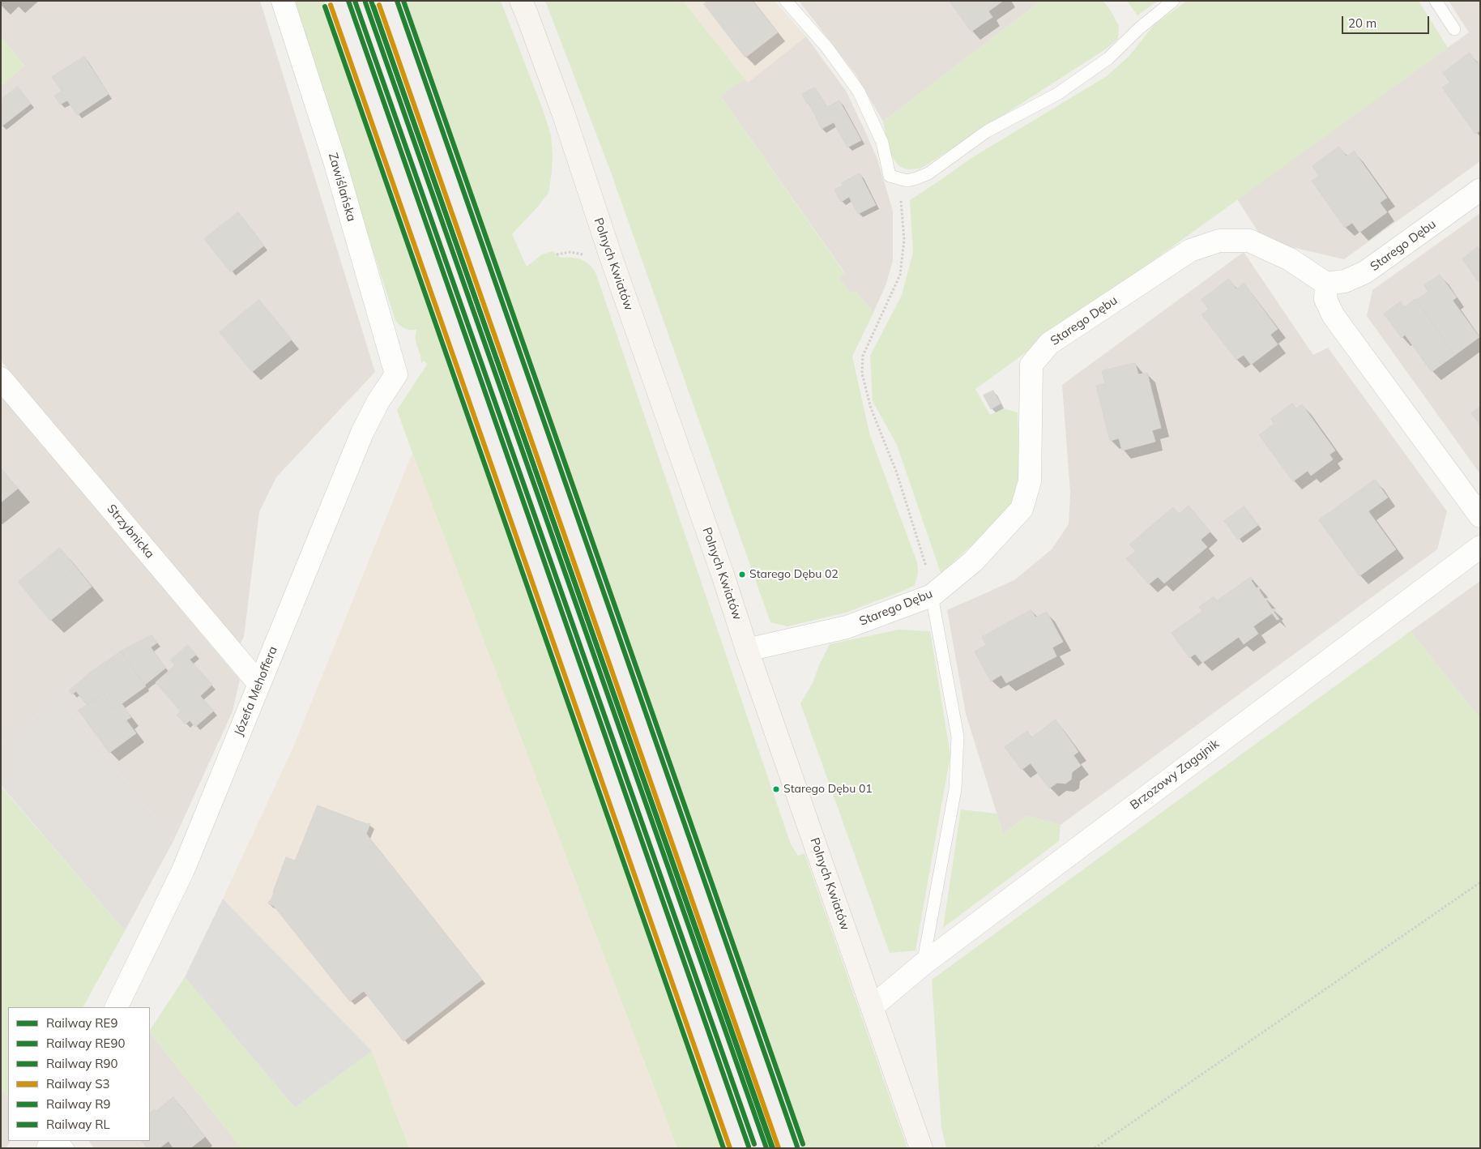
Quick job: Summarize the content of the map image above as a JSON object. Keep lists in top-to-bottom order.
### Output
{
  "streets": {
    "street": [
      "Zawiślańska",
      "Starego Dębu",
      "Polnych Kwiatów",
      "Strzybnicka",
      "Józefa Mehoffera",
      "Brzozowy Zagajnik"
    ]
  },
  "crossings": [
    ["Zawiślańska", "Józefa Mehoffera"],
    ["Starego Dębu", "Polnych Kwiatów"],
    ["Polnych Kwiatów", "Brzozowy Zagajnik"],
    ["Strzybnicka", "Józefa Mehoffera"]
  ],
  "places": ["Starego Dębu 02", "Starego Dębu 01"],
  "lines": [
    "rail line RE9",
    "rail line R90",
    "rail line R9",
    "rail line RE90",
    "rail line S3",
    "rail line RL"
  ],
  "legend": [
    "Railway RE9",
    "Railway RE90",
    "Railway R90",
    "Railway S3",
    "Railway R9",
    "Railway RL"
  ],
  "scale_bar": "20 m"
}
